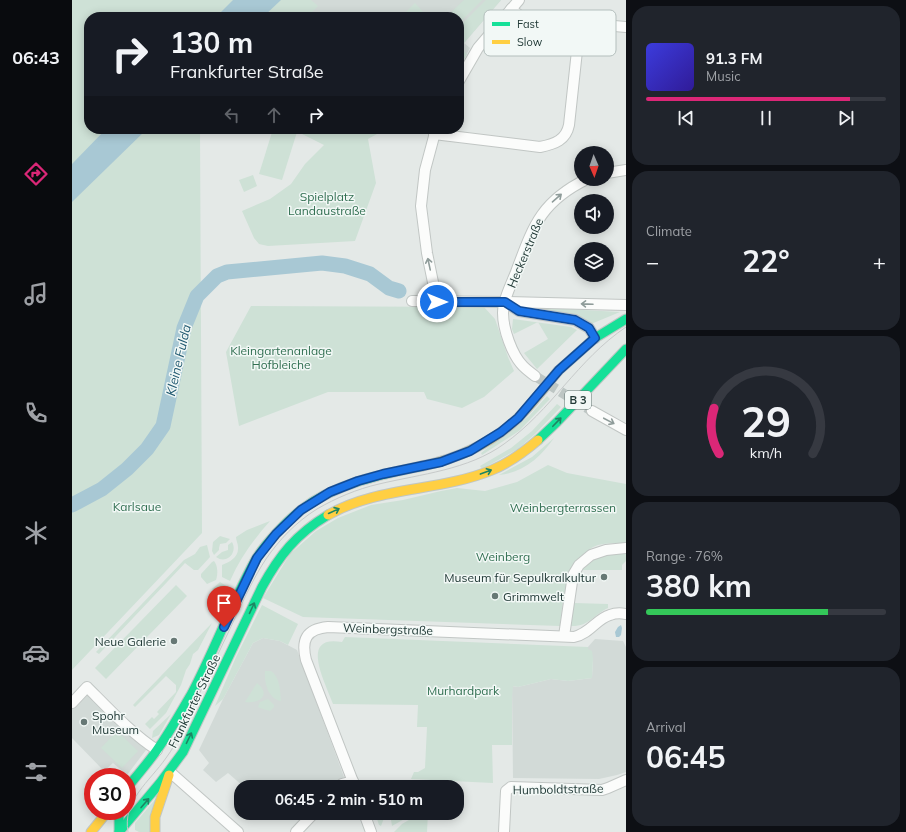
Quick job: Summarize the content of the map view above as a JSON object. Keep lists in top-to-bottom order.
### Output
{
  "streets": {
    "main road": ["B 3", "Frankfurter Straße"],
    "street": ["Heckerstraße", "Weinbergstraße", "Humboldtstraße"]
  },
  "one_way": ["Heckerstraße"],
  "water": ["Kleine Fulda"],
  "parks": [
    "Spielplatz Landaustraße",
    "Kleingartenanlage Hofbleiche",
    "Karlsaue",
    "Weinbergterrassen",
    "Weinberg",
    "Murhardpark"
  ],
  "places": [
    "Museum für Sepulkralkultur",
    "Grimmwelt",
    "Neue Galerie",
    "Spohr Museum"
  ],
  "legend": ["Fast", "Slow"],
  "north": "bottom",
  "page": {
    "tabs": "06:43",
    "turn": ["130 m", "Frankfurter Straße"],
    "song": ["91.3 FM", "Music"],
    "tile": [
      "Climate",
      ["Range · 76%", "380 km"],
      ["Arrival", "06:45"]
    ],
    "heat": ["−", "22°", "+"],
    "limit": "30",
    "trip": "06:45 · 2 min · 510 m",
    "gauge": ["29", "km/h"]
  }
}
